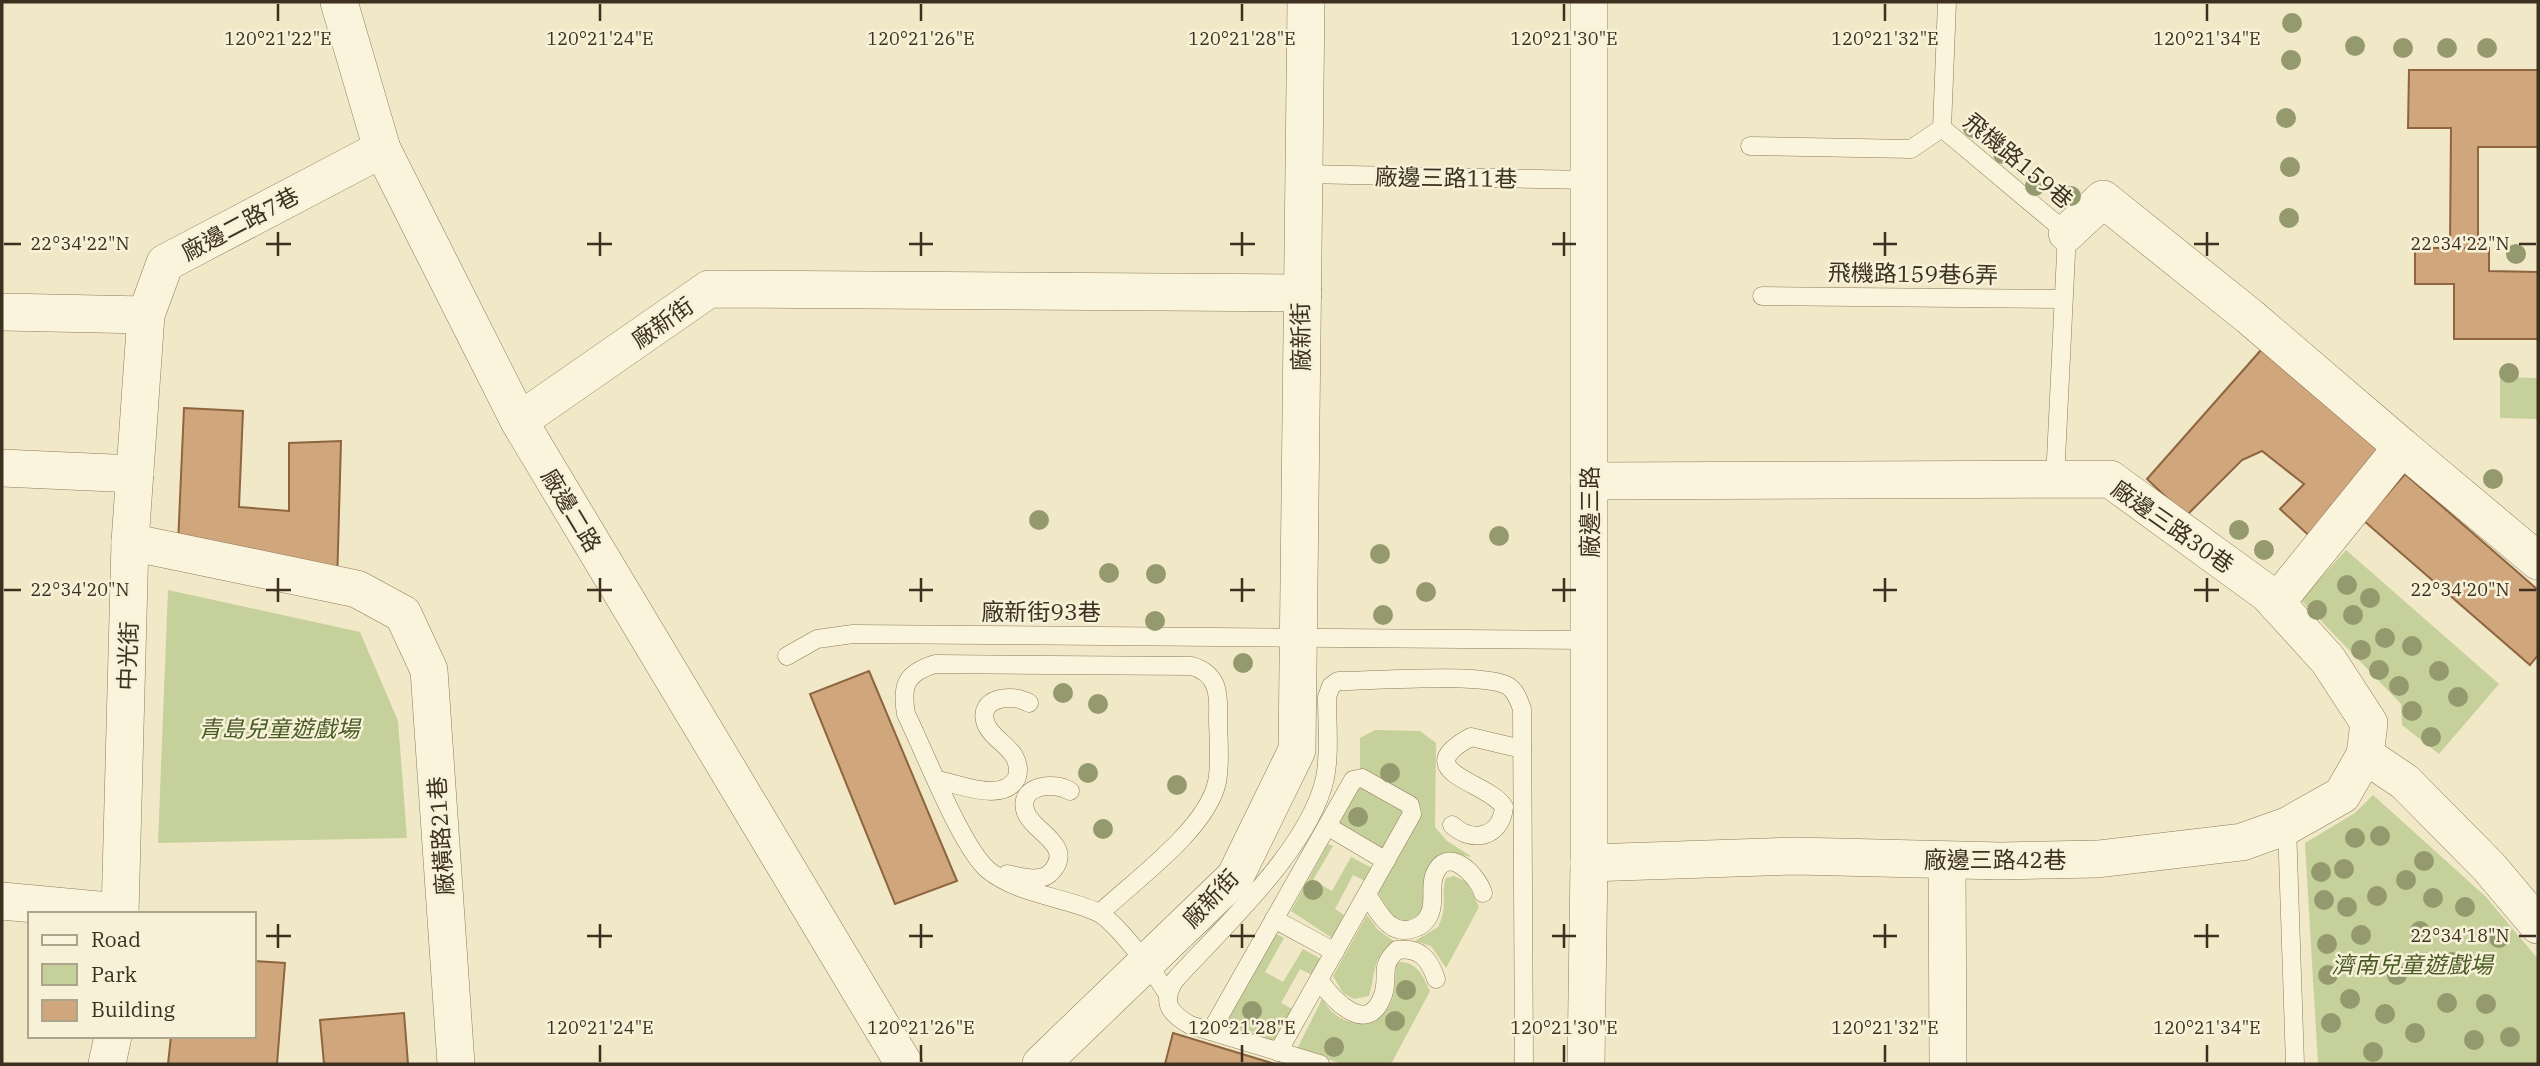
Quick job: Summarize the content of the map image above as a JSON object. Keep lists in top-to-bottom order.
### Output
{
  "streets": {
    "street": [
      "廠邊二路7巷",
      "廠新街",
      "廠邊二路",
      "廠邊三路",
      "廠邊三路30巷",
      "中光街",
      "廠橫路21巷",
      "廠邊三路42巷"
    ],
    "lane": [
      "飛機路159巷",
      "廠邊三路11巷",
      "飛機路159巷6弄",
      "廠新街93巷"
    ]
  },
  "crossings": [
    ["飛機路159巷", "飛機路159巷6弄"],
    ["飛機路159巷", "廠邊三路30巷"],
    ["廠邊三路11巷", "廠邊三路"],
    ["廠邊二路7巷", "廠邊二路"],
    ["廠邊二路7巷", "中光街"],
    ["廠新街", "廠邊二路"],
    ["廠新街", "廠新街93巷"],
    ["廠邊三路", "廠邊三路30巷"],
    ["廠邊三路", "廠新街93巷"],
    ["廠邊三路", "廠邊三路42巷"],
    ["廠邊三路30巷", "廠邊三路42巷"],
    ["中光街", "廠橫路21巷"]
  ],
  "parks": ["青島兒童遊戲場", "濟南兒童遊戲場"],
  "legend": ["Road", "Park", "Building"],
  "coordinates": [
    "120°21'22\"E",
    "120°21'24\"E",
    "120°21'26\"E",
    "120°21'28\"E",
    "120°21'30\"E",
    "120°21'32\"E",
    "120°21'34\"E",
    "22°34'22\"N",
    "22°34'20\"N",
    "22°34'18\"N"
  ]
}
